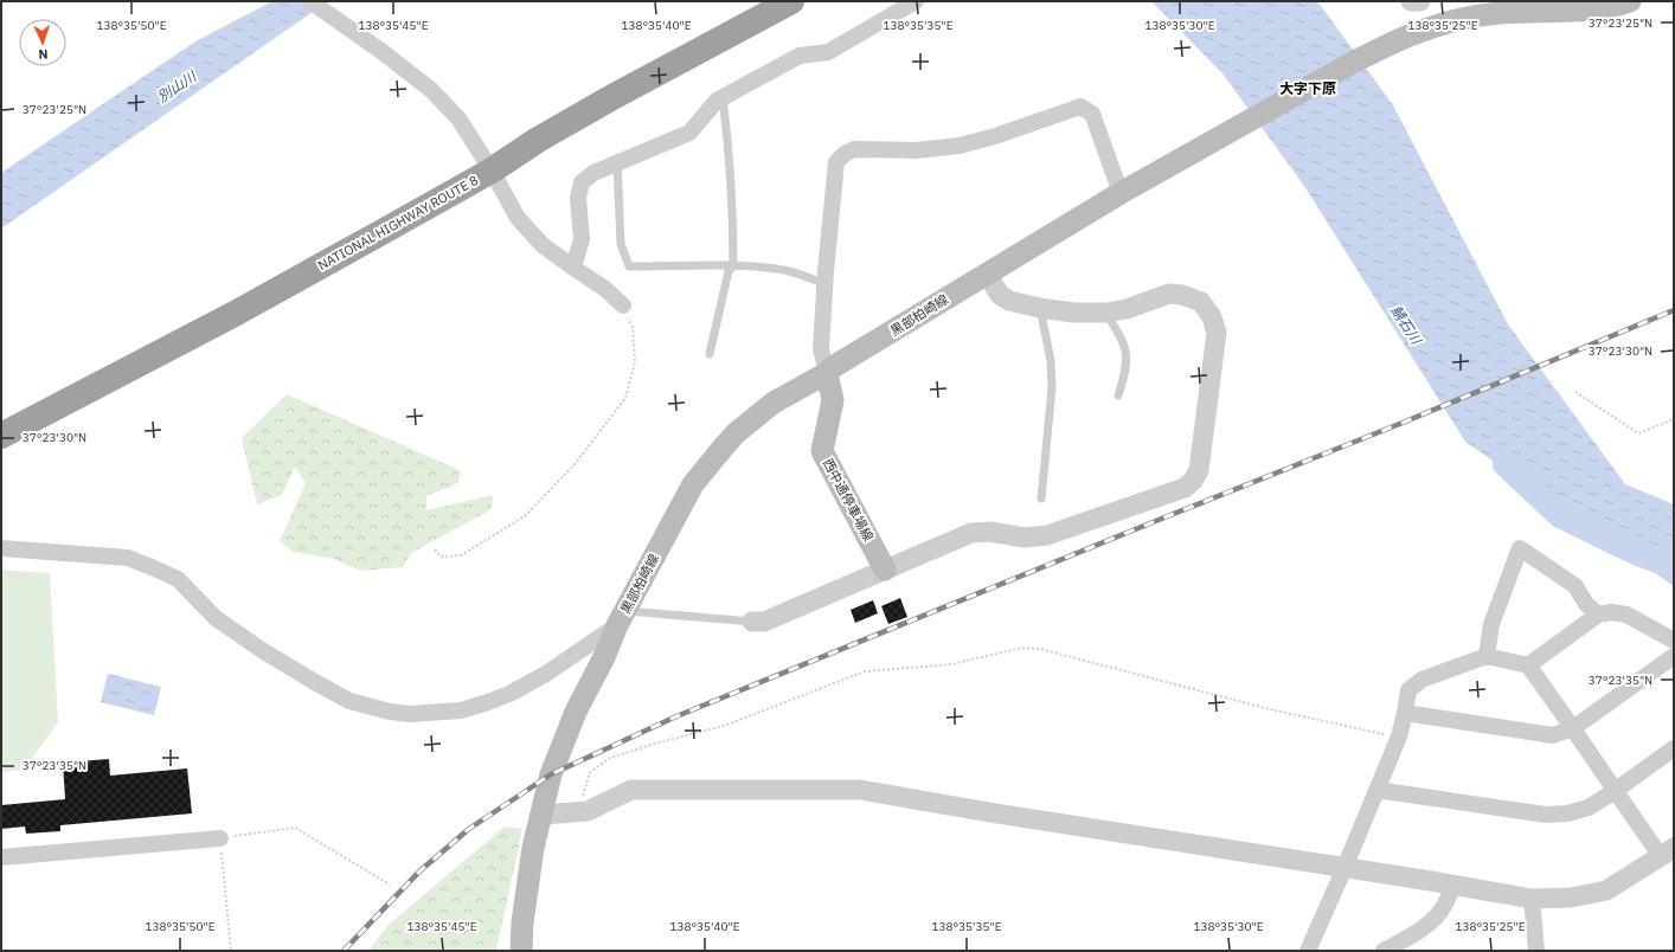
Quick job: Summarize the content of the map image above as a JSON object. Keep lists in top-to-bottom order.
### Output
{
  "streets": {
    "highway": ["NATIONAL HIGHWAY ROUTE 8"],
    "main road": ["黒部柏崎線", "西中通停車場線"]
  },
  "crossings": [
    ["黒部柏崎線", "西中通停車場線"]
  ],
  "districts": ["大字下原"],
  "water": ["別山川", "鯖石川"],
  "north": "bottom",
  "coordinates": [
    "37°23'25\"N",
    "138°35'50\"E",
    "138°35'45\"E",
    "138°35'40\"E",
    "138°35'35\"E",
    "138°35'30\"E",
    "138°35'25\"E",
    "37°23'30\"N",
    "37°23'35\"N"
  ]
}
